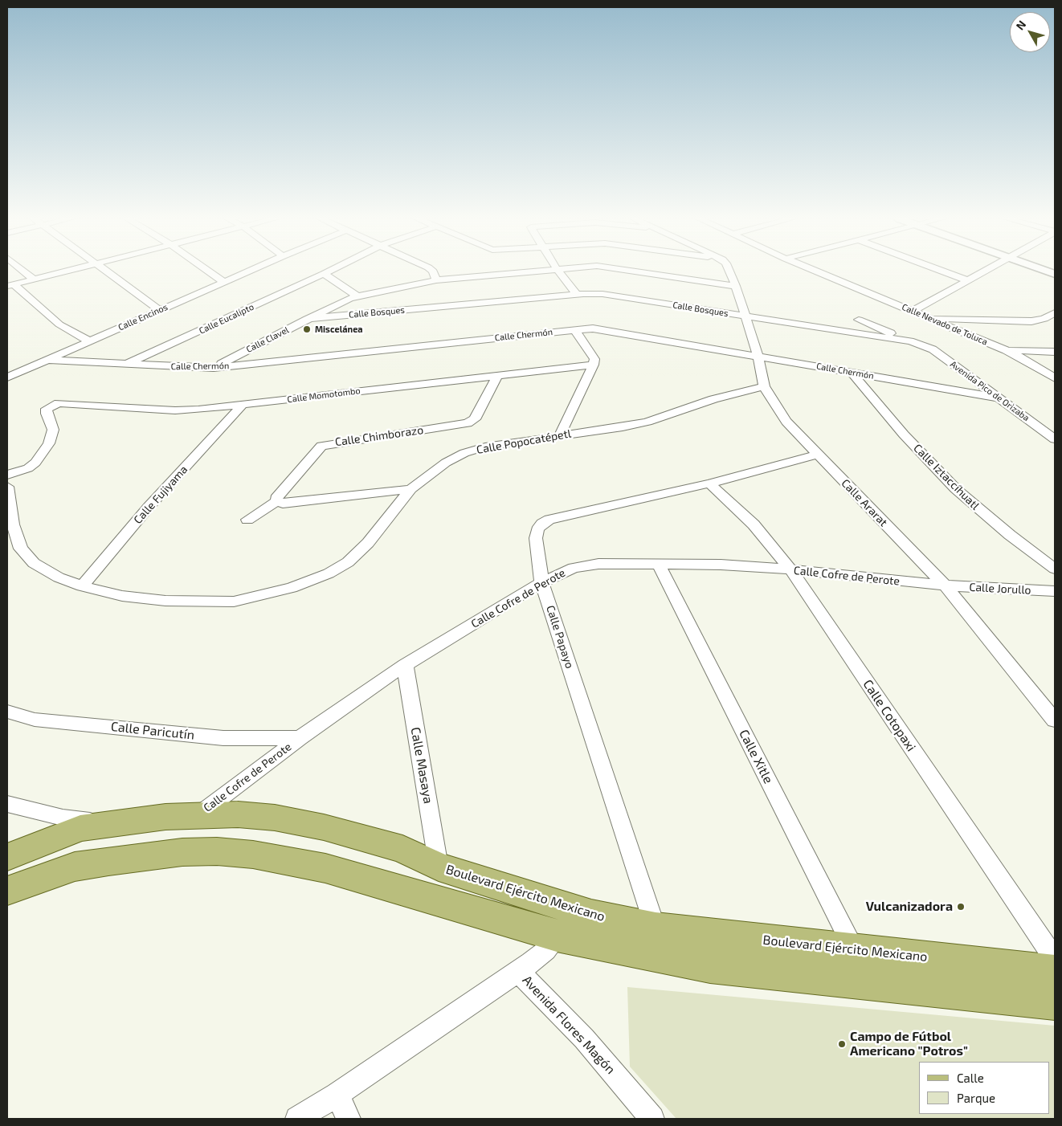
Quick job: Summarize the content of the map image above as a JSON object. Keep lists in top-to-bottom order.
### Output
{
  "streets": {
    "main road": ["Boulevard Ejército Mexicano"],
    "street": [
      "Calle Bosques",
      "Calle Encinos",
      "Calle Eucalipto",
      "Calle Nevado de Toluca",
      "Calle Chermón",
      "Calle Clavel",
      "Avenida Pico de Orizaba",
      "Calle Momotombo",
      "Calle Chimborazo",
      "Calle Popocatépetl",
      "Calle Iztaccíhuatl",
      "Calle Fujiyama",
      "Calle Ararat",
      "Calle Cofre de Perote",
      "Calle Jorullo",
      "Calle Papayo",
      "Calle Cotopaxi",
      "Calle Paricutín",
      "Calle Xitle",
      "Calle Masaya",
      "Avenida Flores Magón"
    ]
  },
  "crossings": [
    ["Calle Bosques", "Calle Clavel"],
    ["Calle Bosques", "Avenida Pico de Orizaba"],
    ["Calle Bosques", "Calle Ararat"],
    ["Calle Encinos", "Calle Chermón"],
    ["Calle Eucalipto", "Calle Chermón"],
    ["Calle Chermón", "Calle Clavel"],
    ["Calle Chermón", "Avenida Pico de Orizaba"],
    ["Calle Chermón", "Calle Iztaccíhuatl"],
    ["Calle Chermón", "Calle Ararat"],
    ["Calle Clavel", "Calle Ararat"],
    ["Calle Momotombo", "Calle Chimborazo"],
    ["Calle Momotombo", "Calle Fujiyama"],
    ["Calle Popocatépetl", "Calle Fujiyama"],
    ["Calle Popocatépetl", "Calle Ararat"],
    ["Calle Ararat", "Calle Cofre de Perote"],
    ["Calle Ararat", "Calle Jorullo"],
    ["Calle Ararat", "Calle Papayo"],
    ["Calle Cofre de Perote", "Calle Jorullo"],
    ["Calle Cofre de Perote", "Calle Papayo"],
    ["Calle Cofre de Perote", "Calle Cotopaxi"],
    ["Calle Cofre de Perote", "Calle Paricutín"],
    ["Calle Cofre de Perote", "Calle Xitle"],
    ["Calle Cofre de Perote", "Calle Masaya"],
    ["Calle Cofre de Perote", "Boulevard Ejército Mexicano"],
    ["Calle Papayo", "Calle Cotopaxi"],
    ["Calle Papayo", "Boulevard Ejército Mexicano"],
    ["Calle Xitle", "Boulevard Ejército Mexicano"],
    ["Calle Masaya", "Boulevard Ejército Mexicano"]
  ],
  "places": ["Miscelánea", "Vulcanizadora", "Campo de Fútbol Americano \"Potros\""],
  "legend": ["Calle", "Parque"],
  "north": "top left"
}
